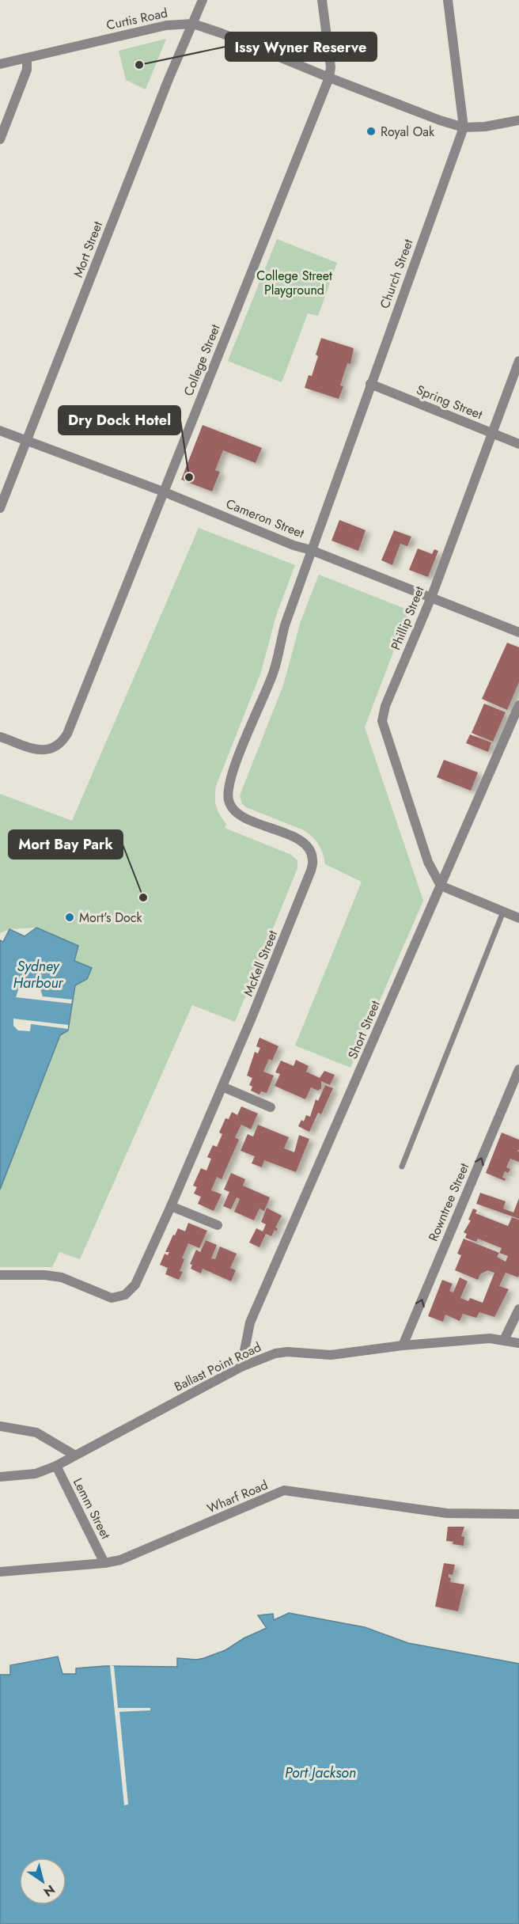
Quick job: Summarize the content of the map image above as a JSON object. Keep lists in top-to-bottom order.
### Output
{
  "streets": {
    "street": [
      "Curtis Road",
      "Mort Street",
      "Church Street",
      "College Street",
      "Spring Street",
      "Cameron Street",
      "Phillip Street",
      "McKell Street",
      "Short Street",
      "Rowntree Street",
      "Ballast Point Road",
      "Wharf Road",
      "Lemm Street"
    ]
  },
  "crossings": [
    ["Curtis Road", "Mort Street"],
    ["Curtis Road", "Church Street"],
    ["Curtis Road", "College Street"],
    ["Mort Street", "Cameron Street"],
    ["Church Street", "Spring Street"],
    ["Church Street", "Cameron Street"],
    ["Church Street", "McKell Street"],
    ["College Street", "Cameron Street"],
    ["Spring Street", "Phillip Street"],
    ["Cameron Street", "Phillip Street"],
    ["Cameron Street", "McKell Street"],
    ["Phillip Street", "Short Street"],
    ["Short Street", "Ballast Point Road"],
    ["Rowntree Street", "Ballast Point Road"],
    ["Ballast Point Road", "Lemm Street"],
    ["Wharf Road", "Lemm Street"]
  ],
  "one_way": ["Rowntree Street"],
  "water": ["Sydney Harbour", "Port Jackson"],
  "parks": ["College Street Playground"],
  "places": [
    "Issy Wyner Reserve",
    "Royal Oak",
    "Dry Dock Hotel",
    "Mort Bay Park",
    "Mort's Dock"
  ],
  "north": "bottom right"
}
